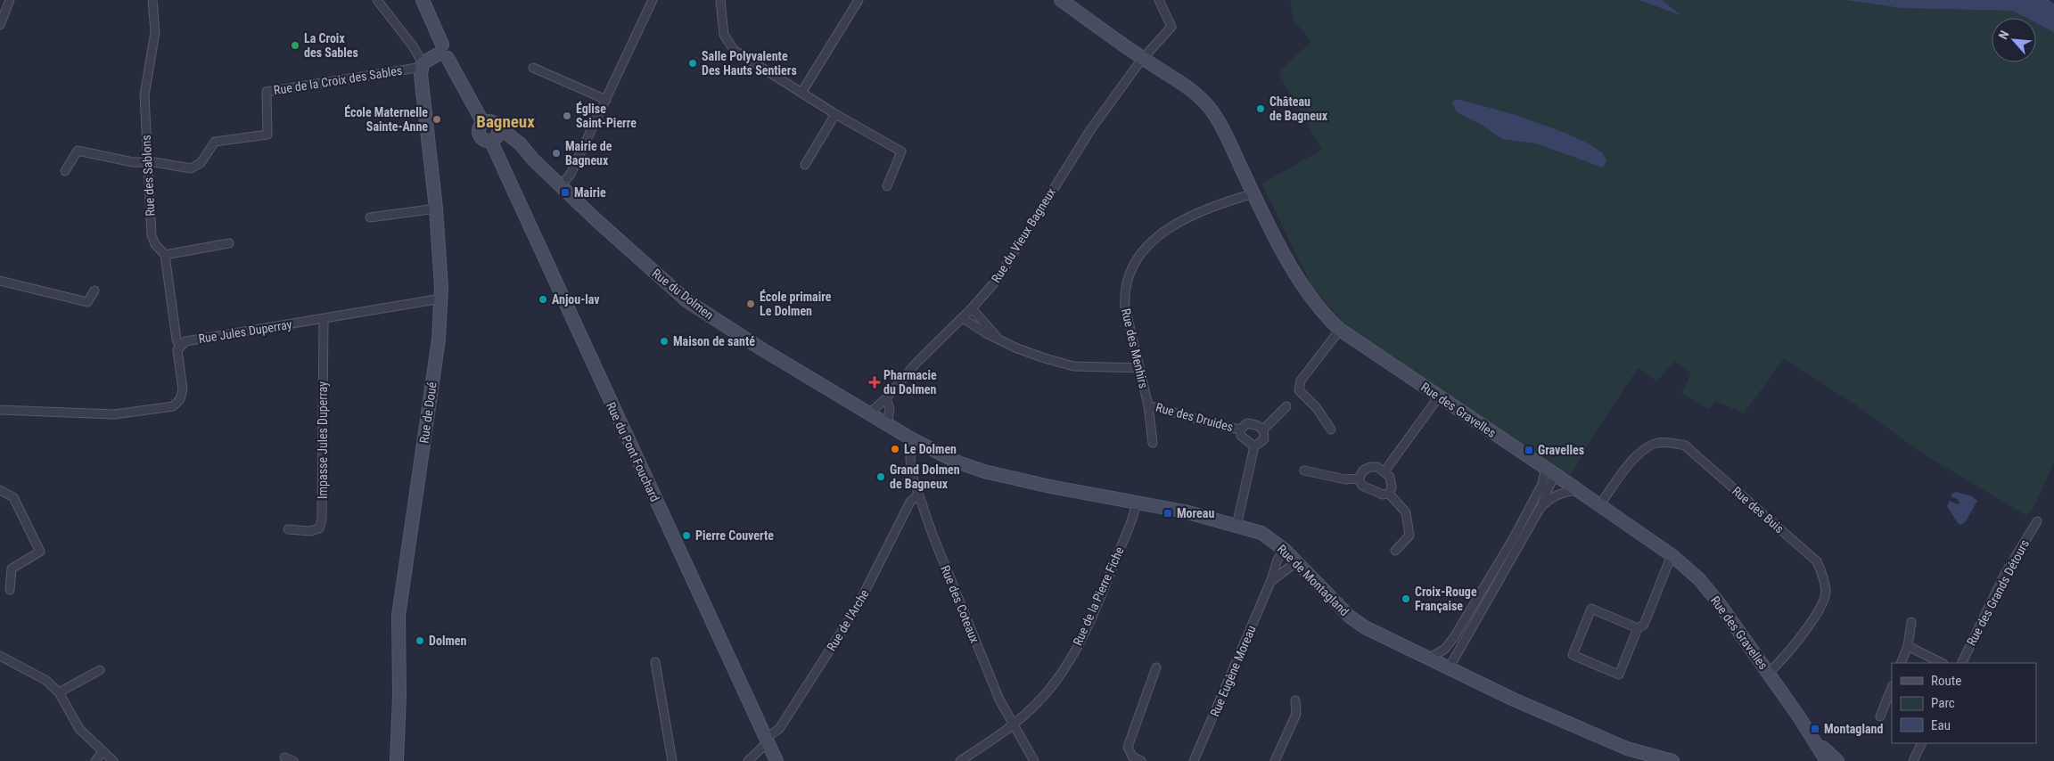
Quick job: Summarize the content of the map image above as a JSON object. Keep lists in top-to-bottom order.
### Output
{
  "streets": {
    "street": [
      "Rue de la Croix des Sables",
      "Rue des Sablons",
      "Rue du Vieux Bagneux",
      "Rue du Dolmen",
      "Rue Jules Duperray",
      "Rue des Menhirs",
      "Rue des Gravelles",
      "Rue de Doué",
      "Rue des Druides",
      "Impasse Jules Duperray",
      "Rue du Pont Fouchard",
      "Rue des Buis",
      "Rue de Montagland",
      "Rue des Grands Détours",
      "Rue de la Pierre Fiche",
      "Rue des Coteaux",
      "Rue de l'Arche",
      "Rue Eugène Moreau"
    ]
  },
  "crossings": [
    ["Rue de la Croix des Sables", "Rue des Sablons"],
    ["Rue de la Croix des Sables", "Rue de Doué"],
    ["Rue des Sablons", "Rue Jules Duperray"],
    ["Rue du Vieux Bagneux", "Rue du Dolmen"],
    ["Rue du Vieux Bagneux", "Rue des Gravelles"],
    ["Rue du Dolmen", "Rue du Pont Fouchard"],
    ["Rue du Dolmen", "Rue de Montagland"],
    ["Rue du Dolmen", "Rue des Coteaux"],
    ["Rue Jules Duperray", "Rue de Doué"],
    ["Rue Jules Duperray", "Impasse Jules Duperray"],
    ["Rue des Menhirs", "Rue des Gravelles"],
    ["Rue des Menhirs", "Rue des Druides"],
    ["Rue des Gravelles", "Rue des Buis"],
    ["Rue du Pont Fouchard", "Rue de l'Arche"],
    ["Rue de Montagland", "Rue de la Pierre Fiche"],
    ["Rue de Montagland", "Rue des Coteaux"],
    ["Rue de Montagland", "Rue Eugène Moreau"],
    ["Rue de la Pierre Fiche", "Rue des Coteaux"],
    ["Rue des Coteaux", "Rue de l'Arche"]
  ],
  "districts": ["Bagneux"],
  "places": {
    "other": [
      "La Croix des Sables",
      "Salle Polyvalente Des Hauts Sentiers",
      "Château de Bagneux",
      "Église Saint-Pierre",
      "École Maternelle Sainte-Anne",
      "Mairie de Bagneux",
      "Anjou-lav",
      "École primaire Le Dolmen",
      "Maison de santé",
      "Le Dolmen",
      "Grand Dolmen de Bagneux",
      "Pierre Couverte",
      "Croix-Rouge Française",
      "Dolmen"
    ],
    "transit": [
      "Mairie",
      "Gravelles",
      "Moreau",
      "Montagland"
    ],
    "health": ["Pharmacie du Dolmen"]
  },
  "legend": ["Route", "Parc", "Eau"],
  "north": "top left"
}
